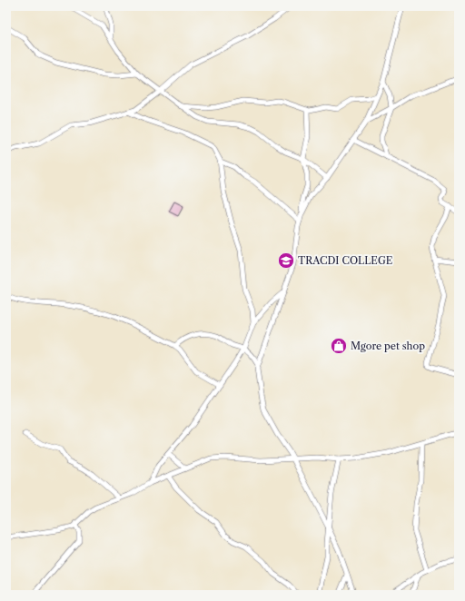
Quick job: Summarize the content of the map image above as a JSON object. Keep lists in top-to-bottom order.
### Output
{
  "places": {
    "school or university": ["TRACDI COLLEGE"],
    "shop": ["Mgore pet shop"]
  }
}
